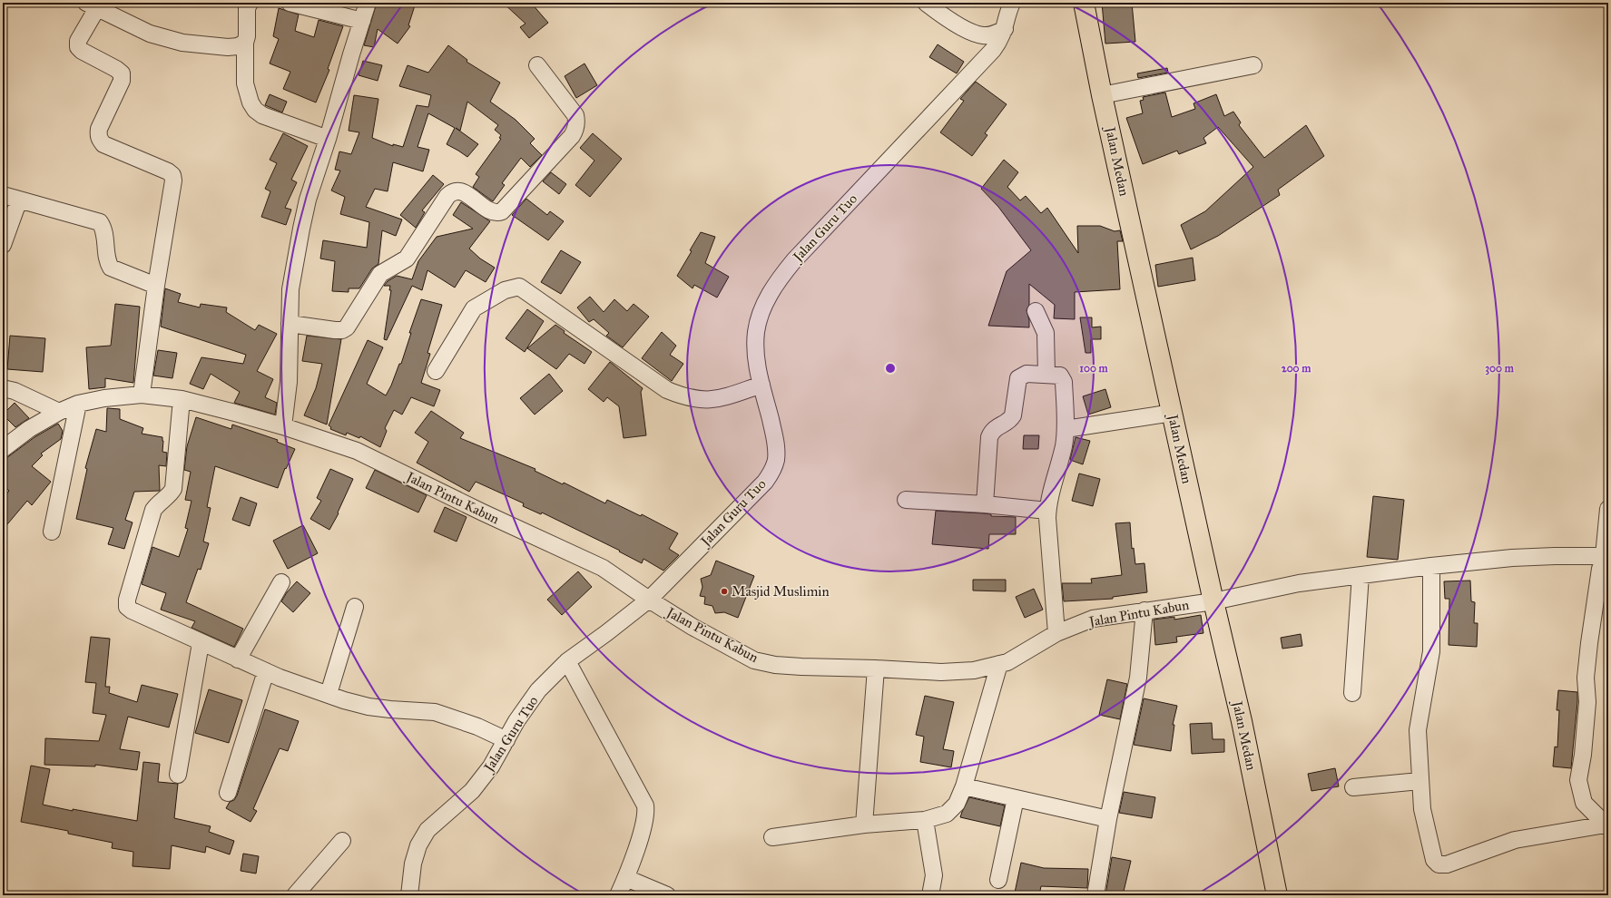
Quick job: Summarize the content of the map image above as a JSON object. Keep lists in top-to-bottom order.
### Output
{
  "streets": {
    "main road": ["Jalan Medan"],
    "street": ["Jalan Guru Tuo", "Jalan Pintu Kabun"]
  },
  "crossings": [
    ["Jalan Medan", "Jalan Pintu Kabun"],
    ["Jalan Guru Tuo", "Jalan Pintu Kabun"]
  ],
  "places": ["Masjid Muslimin"],
  "rings": ["100 m", "200 m", "300 m"]
}
